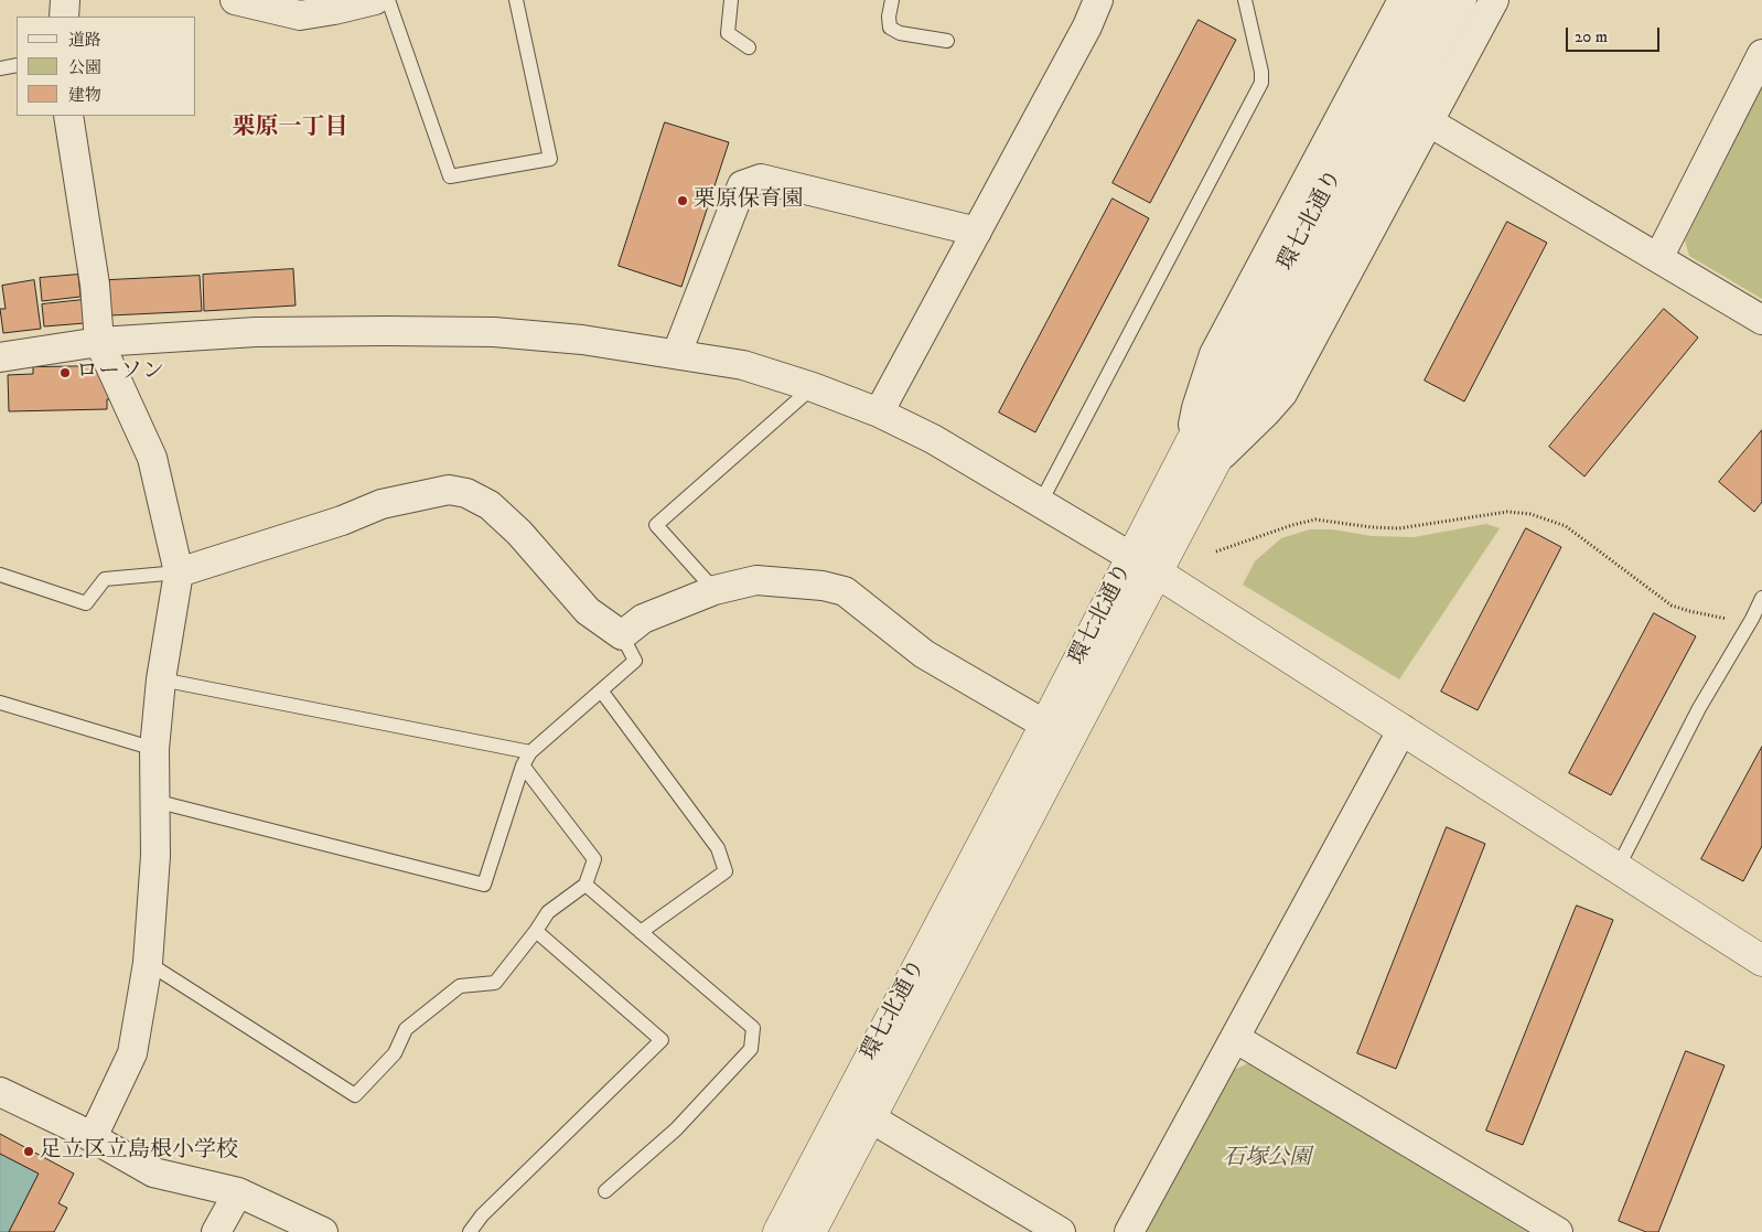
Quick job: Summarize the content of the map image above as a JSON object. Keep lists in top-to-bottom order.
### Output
{
  "streets": {
    "street": ["環七北通り"]
  },
  "districts": ["栗原一丁目"],
  "parks": ["石塚公園"],
  "places": ["栗原保育園", "ローソン", "足立区立島根小学校"],
  "legend": ["道路", "公園", "建物"],
  "scale_bar": "20 m"
}
